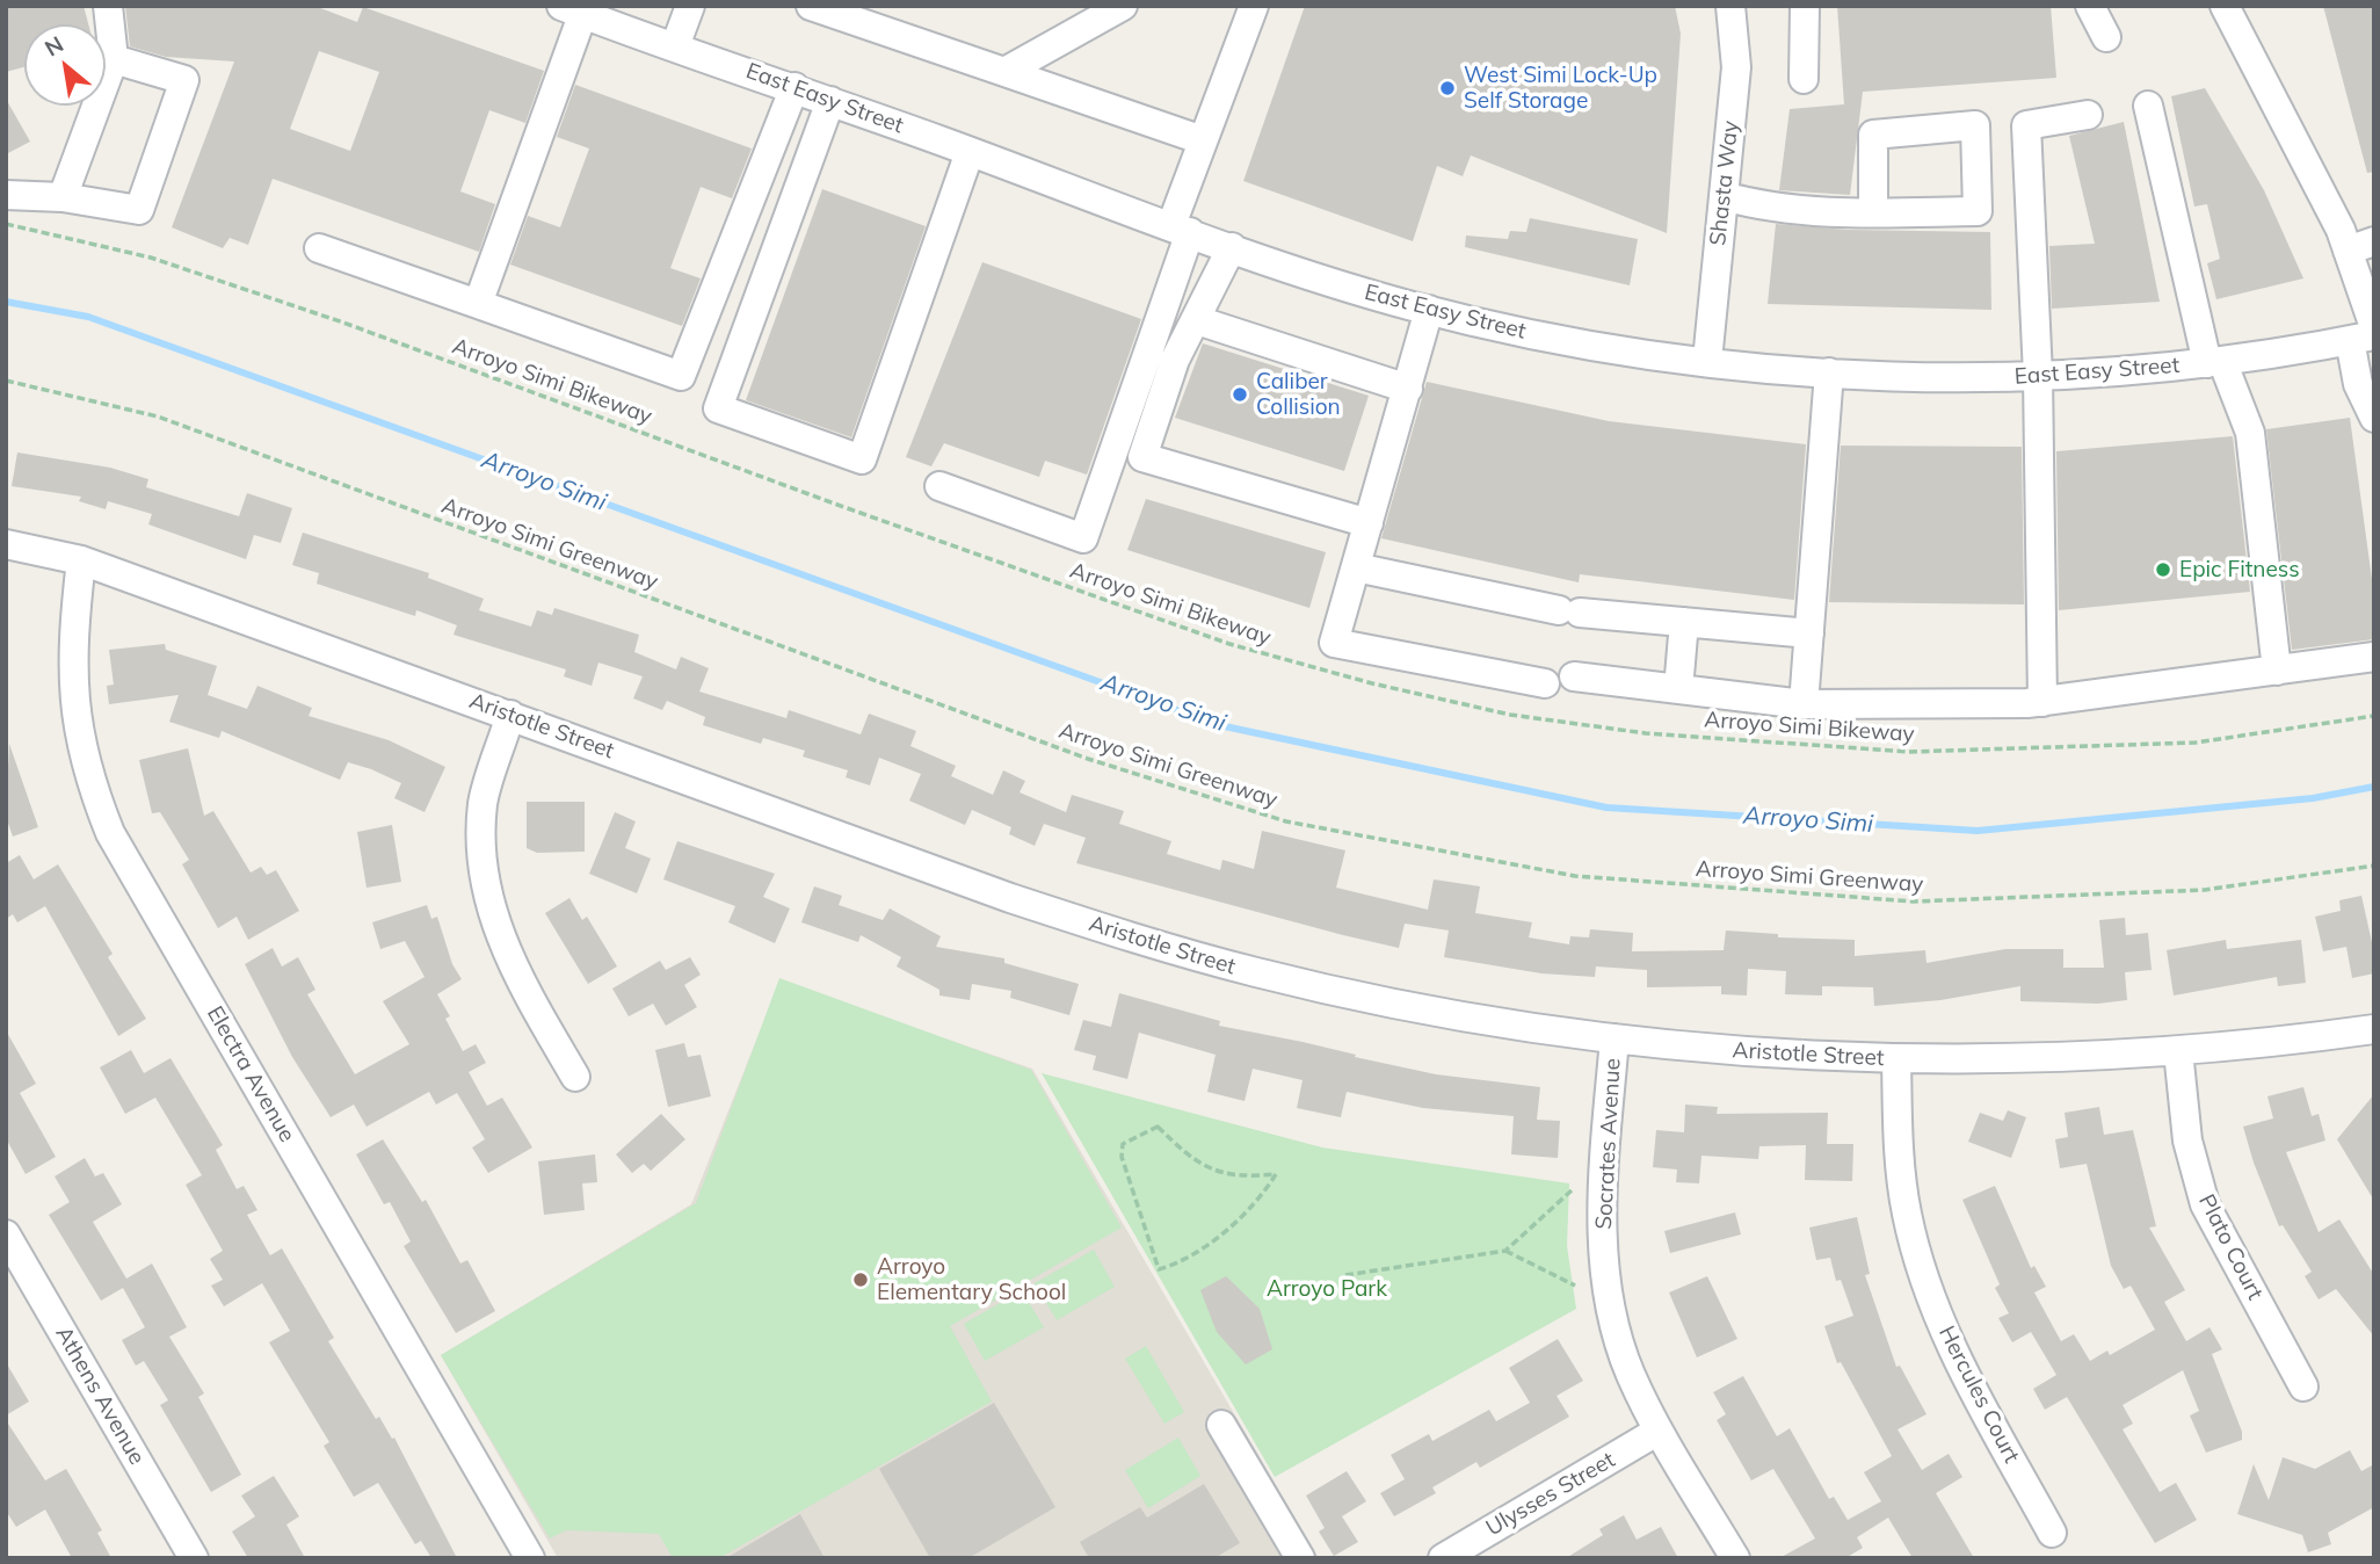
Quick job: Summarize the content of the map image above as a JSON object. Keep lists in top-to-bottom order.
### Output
{
  "streets": {
    "street": [
      "East Easy Street",
      "Shasta Way",
      "Aristotle Street",
      "Electra Avenue",
      "Socrates Avenue",
      "Plato Court",
      "Hercules Court",
      "Athens Avenue",
      "Ulysses Street"
    ],
    "path": ["Arroyo Simi Bikeway", "Arroyo Simi Greenway"]
  },
  "crossings": [
    ["East Easy Street", "Shasta Way"],
    ["Aristotle Street", "Electra Avenue"],
    ["Aristotle Street", "Socrates Avenue"],
    ["Aristotle Street", "Plato Court"],
    ["Aristotle Street", "Hercules Court"],
    ["Socrates Avenue", "Ulysses Street"]
  ],
  "water": ["Arroyo Simi"],
  "parks": ["Arroyo Park"],
  "places": [
    "West Simi Lock-Up Self Storage",
    "Caliber Collision",
    "Epic Fitness",
    "Arroyo Elementary School"
  ],
  "north": "top left"
}
